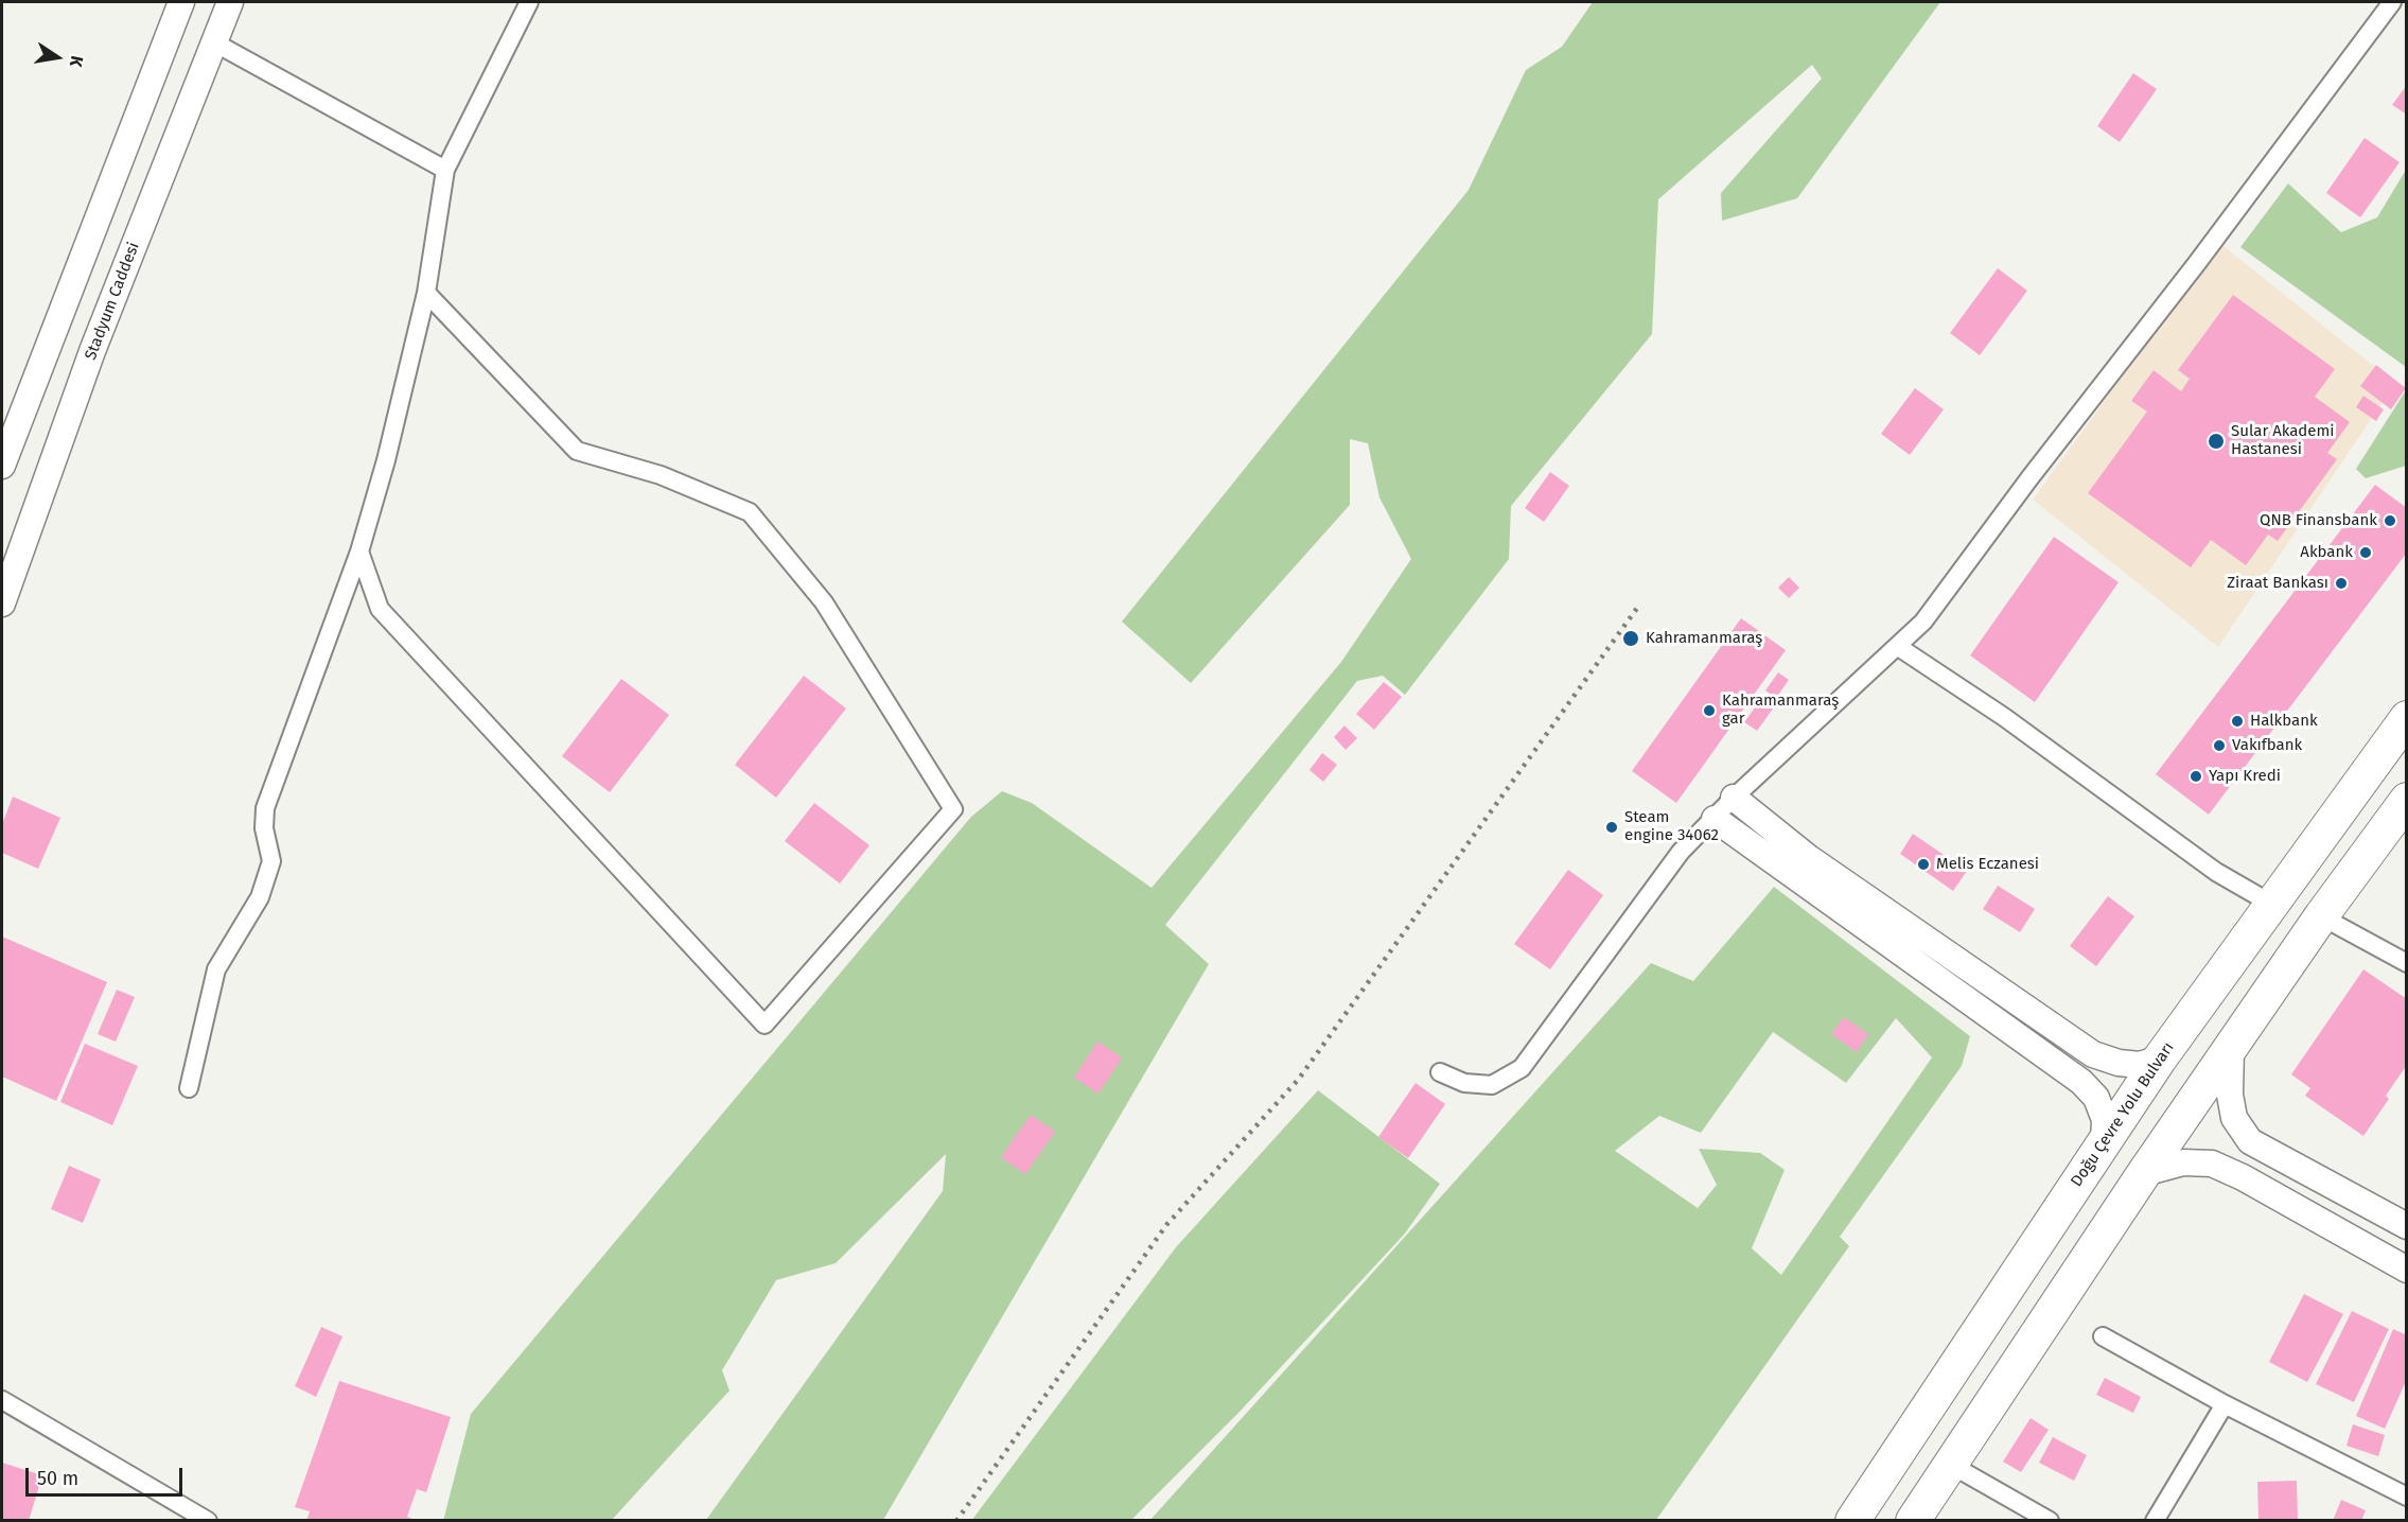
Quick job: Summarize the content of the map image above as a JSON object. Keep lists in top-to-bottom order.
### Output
{
  "streets": {
    "highway": ["Doğu Çevre Yolu Bulvarı"],
    "main road": ["Stadyum Caddesi"]
  },
  "places": [
    "Sular Akademi Hastanesi",
    "QNB Finansbank",
    "Akbank",
    "Ziraat Bankası",
    "Kahramanmaraş",
    "Kahramanmaraş gar",
    "Halkbank",
    "Vakıfbank",
    "Yapı Kredi",
    "Steam engine 34062",
    "Melis Eczanesi"
  ],
  "scale_bar": "50 m",
  "north": "right"
}
